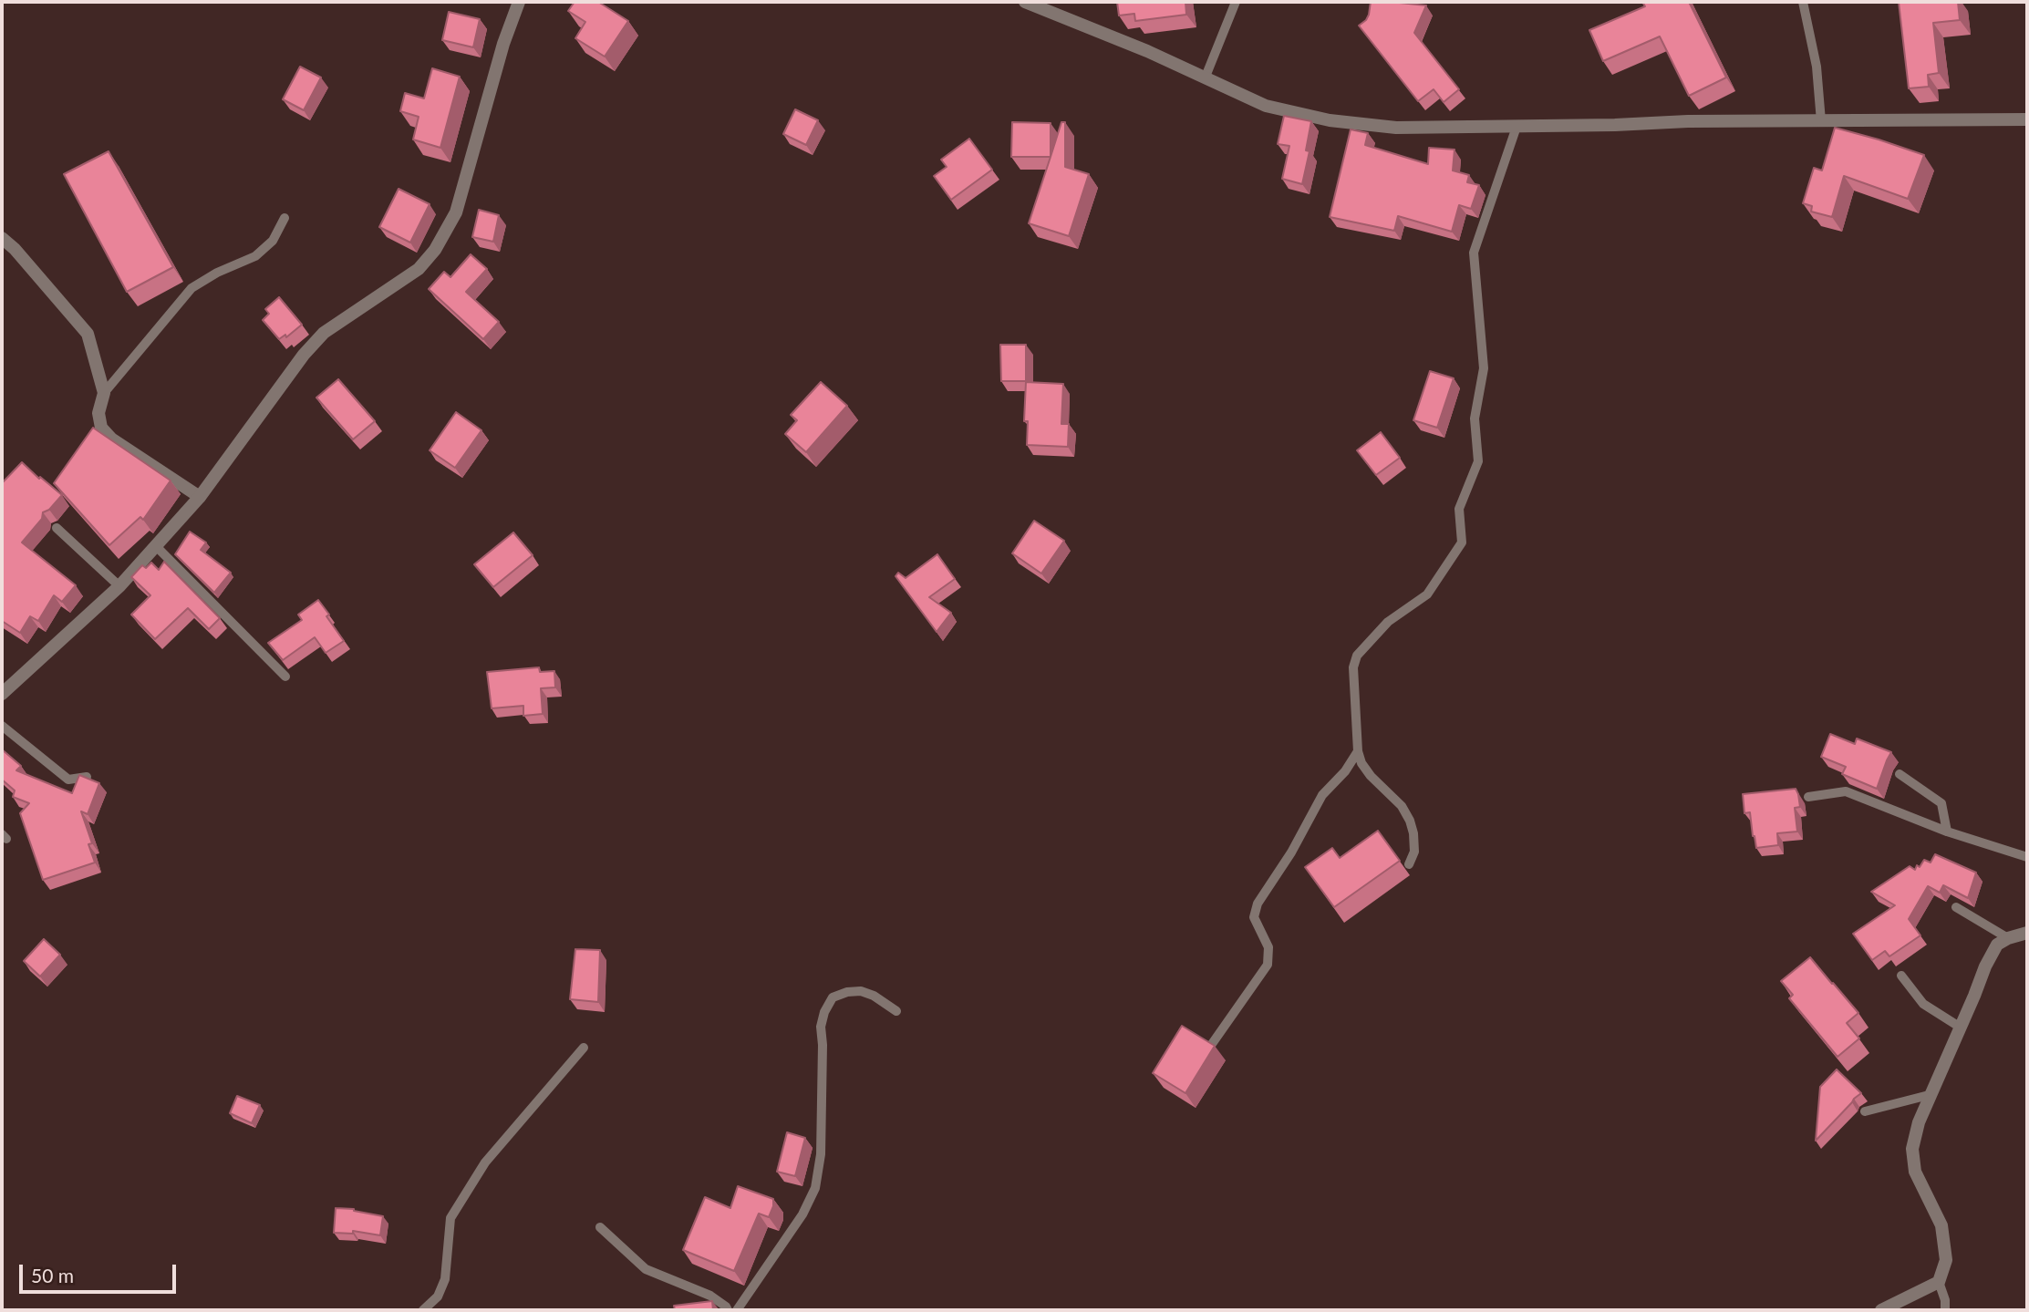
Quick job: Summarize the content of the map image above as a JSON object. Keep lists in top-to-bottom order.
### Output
{
  "scale_bar": "50 m"
}
